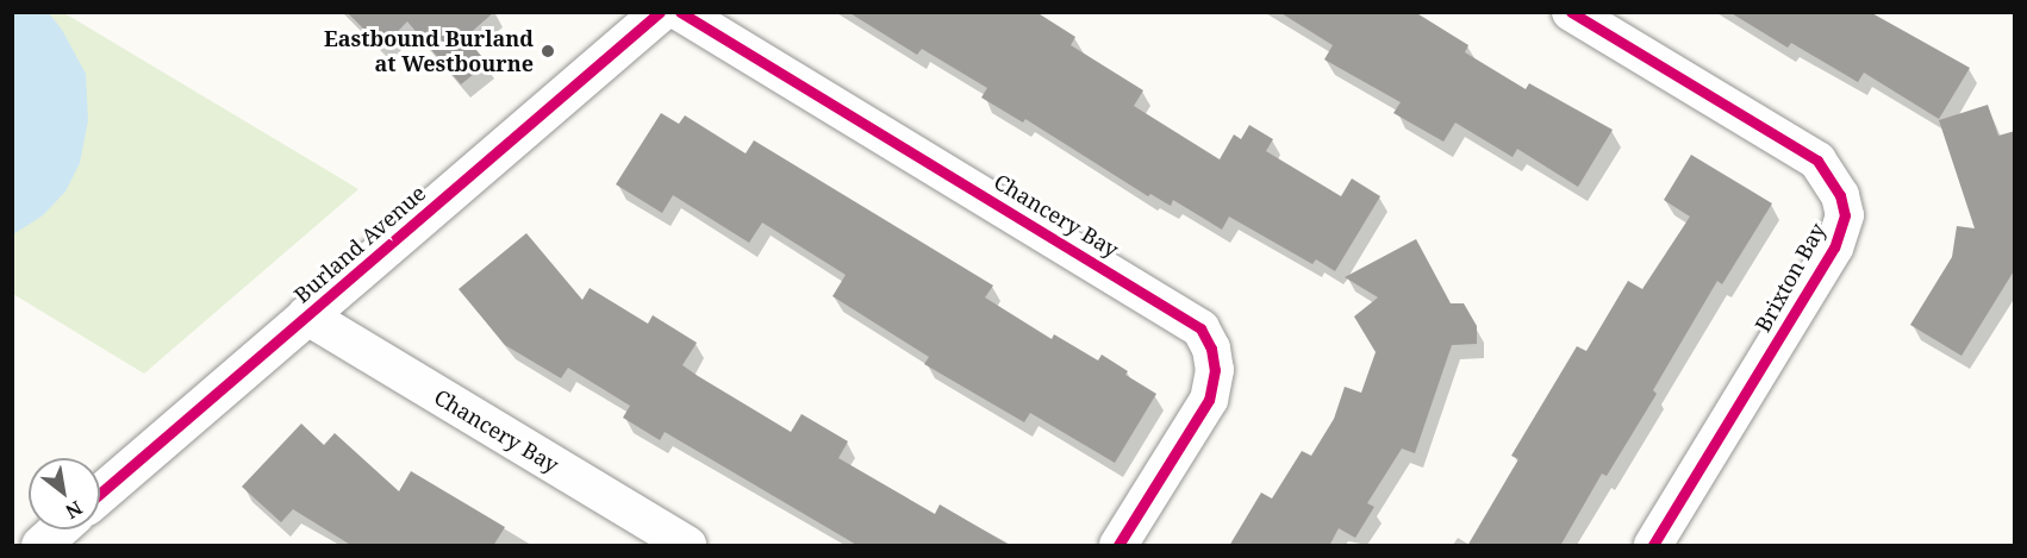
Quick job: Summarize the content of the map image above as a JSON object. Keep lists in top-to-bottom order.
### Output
{
  "streets": {
    "street": ["Chancery Bay", "Burland Avenue", "Brixton Bay"]
  },
  "crossings": [
    ["Chancery Bay", "Burland Avenue"]
  ],
  "places": ["Eastbound Burland at Westbourne"],
  "north": "bottom right"
}
